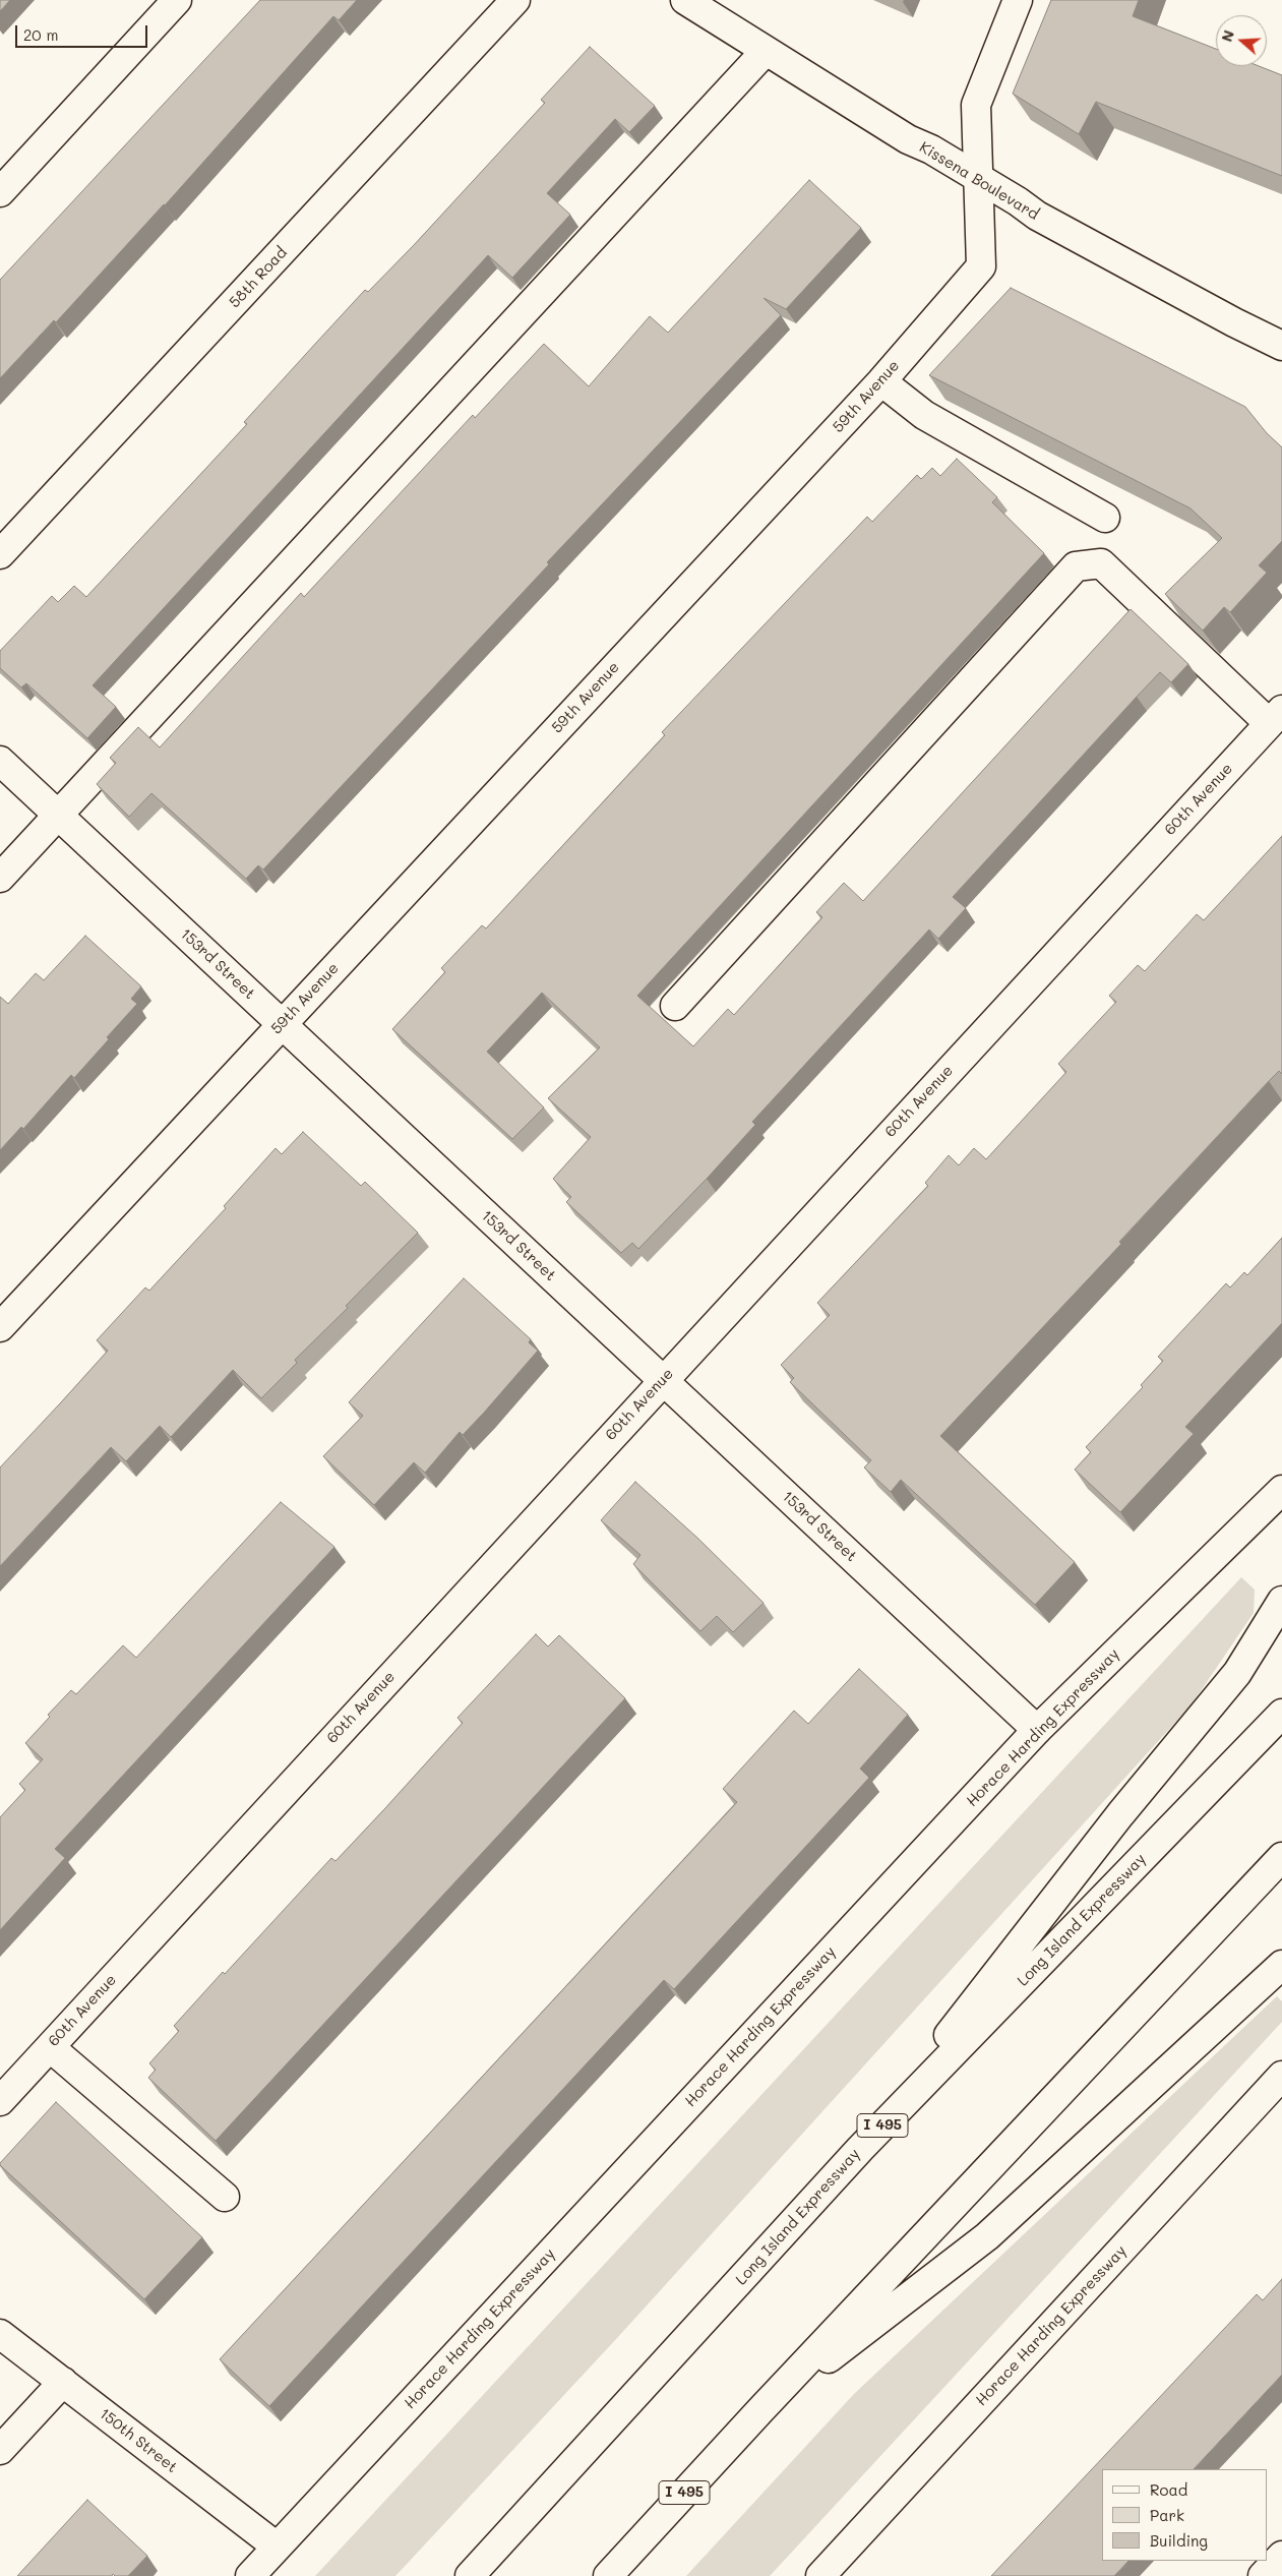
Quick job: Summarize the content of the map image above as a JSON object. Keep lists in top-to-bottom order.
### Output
{
  "streets": {
    "main road": [
      "Kissena Boulevard",
      "58th Road",
      "59th Avenue",
      "60th Avenue",
      "153rd Street",
      "Horace Harding Expressway",
      "Long Island Expressway",
      "I 495",
      "150th Street"
    ]
  },
  "crossings": [
    ["Kissena Boulevard", "59th Avenue"],
    ["59th Avenue", "153rd Street"],
    ["60th Avenue", "153rd Street"],
    ["153rd Street", "Horace Harding Expressway"],
    ["Horace Harding Expressway", "150th Street"]
  ],
  "legend": ["Road", "Park", "Building"],
  "scale_bar": "20 m",
  "north": "left"
}
